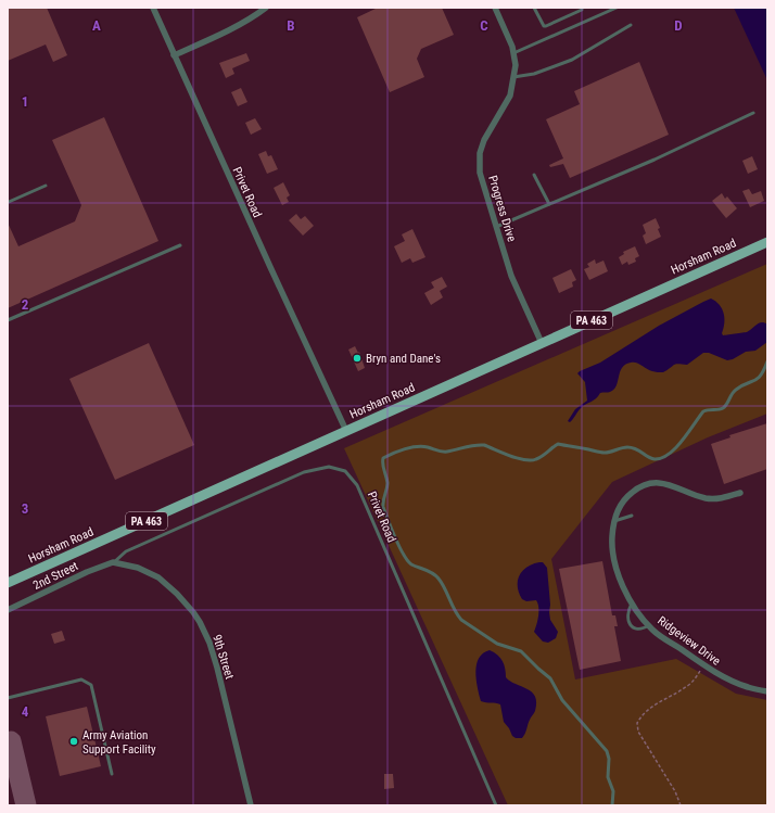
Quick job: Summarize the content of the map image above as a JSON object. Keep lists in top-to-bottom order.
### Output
{
  "streets": {
    "main road": ["Horsham Road", "PA 463"],
    "street": [
      "Privet Road",
      "Progress Drive",
      "2nd Street",
      "Ridgeview Drive",
      "9th Street"
    ]
  },
  "crossings": [
    ["Privet Road", "Horsham Road"],
    ["Privet Road", "2nd Street"],
    ["Privet Road", "9th Street"],
    ["Progress Drive", "Horsham Road"],
    ["2nd Street", "9th Street"]
  ],
  "places": ["Bryn and Dane's", "Army Aviation Support Facility"],
  "grid": {
    "columns": [
      "A",
      "B",
      "C",
      "D"
    ],
    "rows": [
      "1",
      "2",
      "3",
      "4"
    ]
  }
}
